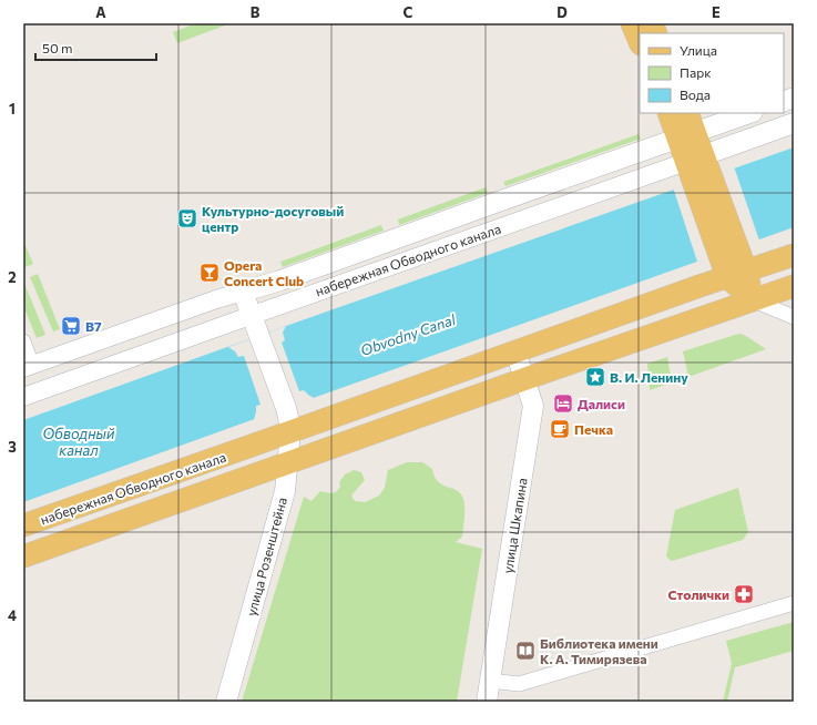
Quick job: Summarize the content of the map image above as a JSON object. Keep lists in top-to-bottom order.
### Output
{
  "streets": {
    "main road": ["набережная Обводного канала", "улица Шкапина", "улица Розенштейна"]
  },
  "crossings": [
    ["набережная Обводного канала", "улица Шкапина"],
    ["набережная Обводного канала", "улица Розенштейна"]
  ],
  "water": ["Obvodny Canal", "Обводный канал"],
  "places": {
    "theatre": ["Культурно-досуговый центр"],
    "bar": ["Opera Concert Club"],
    "supermarket": ["В7"],
    "place": ["В. И. Ленину"],
    "hotel": ["Далиси"],
    "cafe": ["Печка"],
    "pharmacy": ["Столички"],
    "library": ["Библиотека имени К. А. Тимирязева"]
  },
  "legend": ["Улица", "Парк", "Вода"],
  "scale_bar": "50 m",
  "grid": {
    "columns": [
      "A",
      "B",
      "C",
      "D",
      "E"
    ],
    "rows": [
      "1",
      "2",
      "3",
      "4"
    ]
  }
}
